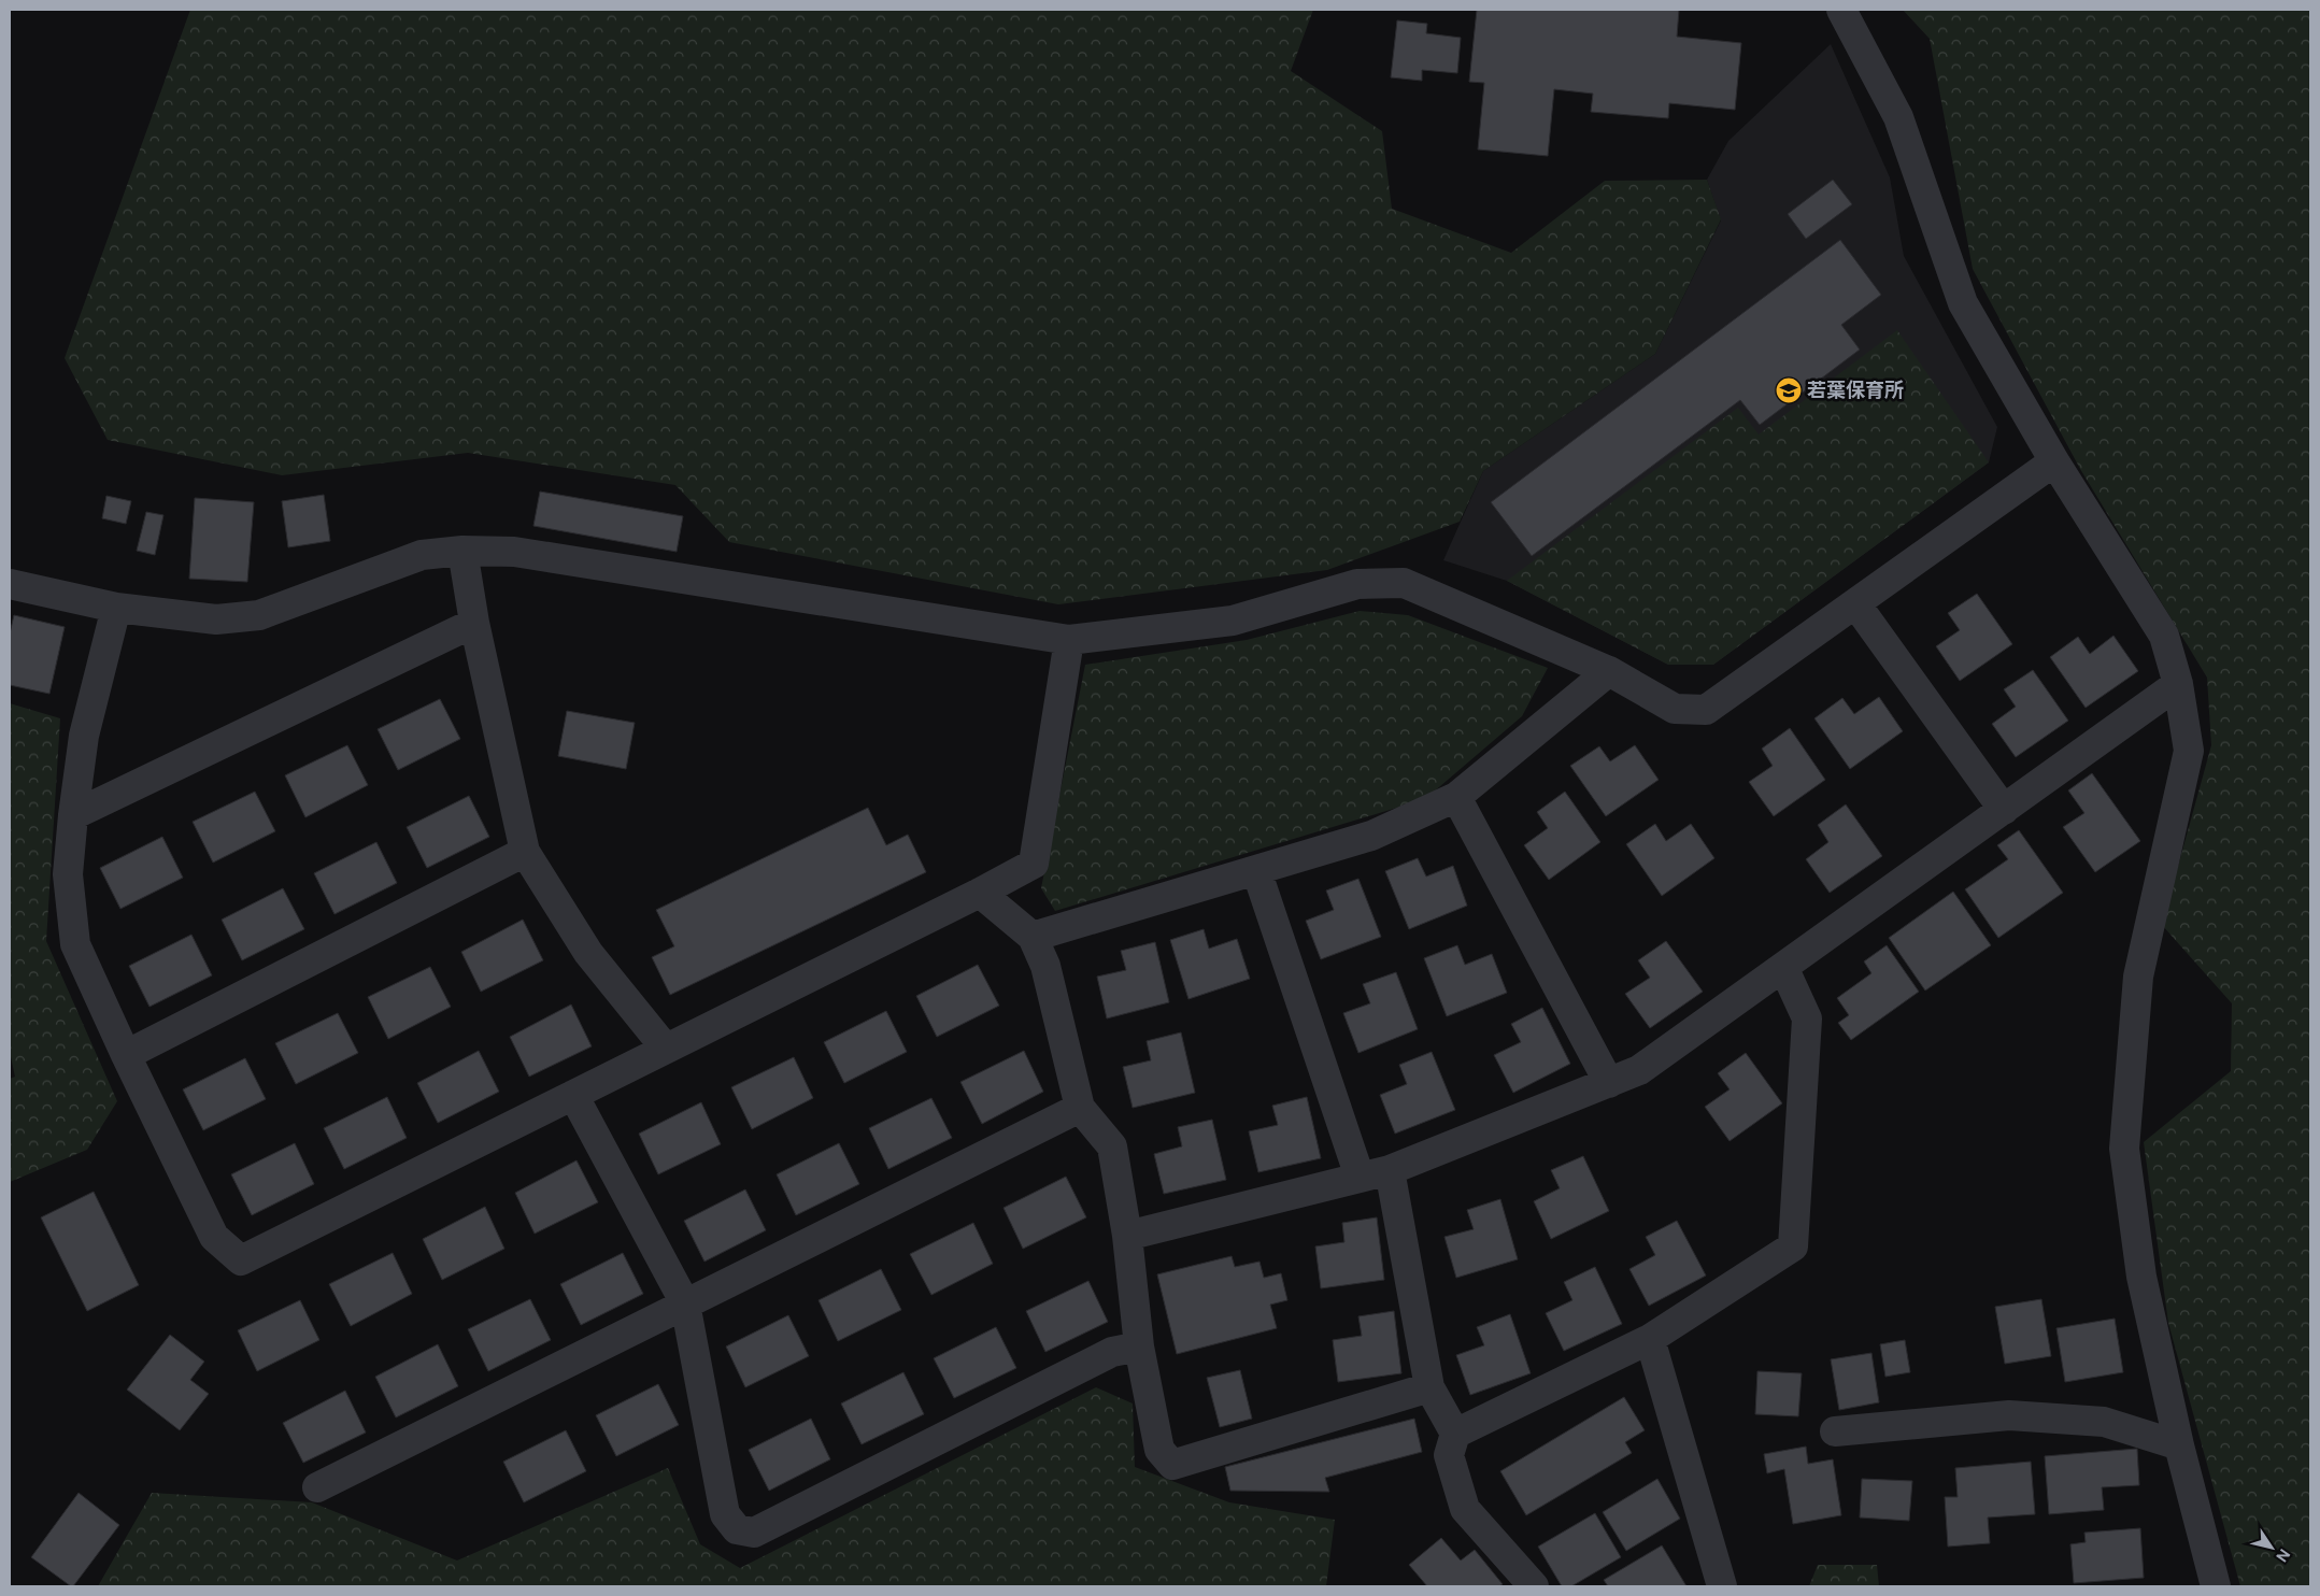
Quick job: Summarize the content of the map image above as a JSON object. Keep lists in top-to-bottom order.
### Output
{
  "places": {
    "school or university": ["若葉保育所"]
  },
  "north": "bottom right"
}
